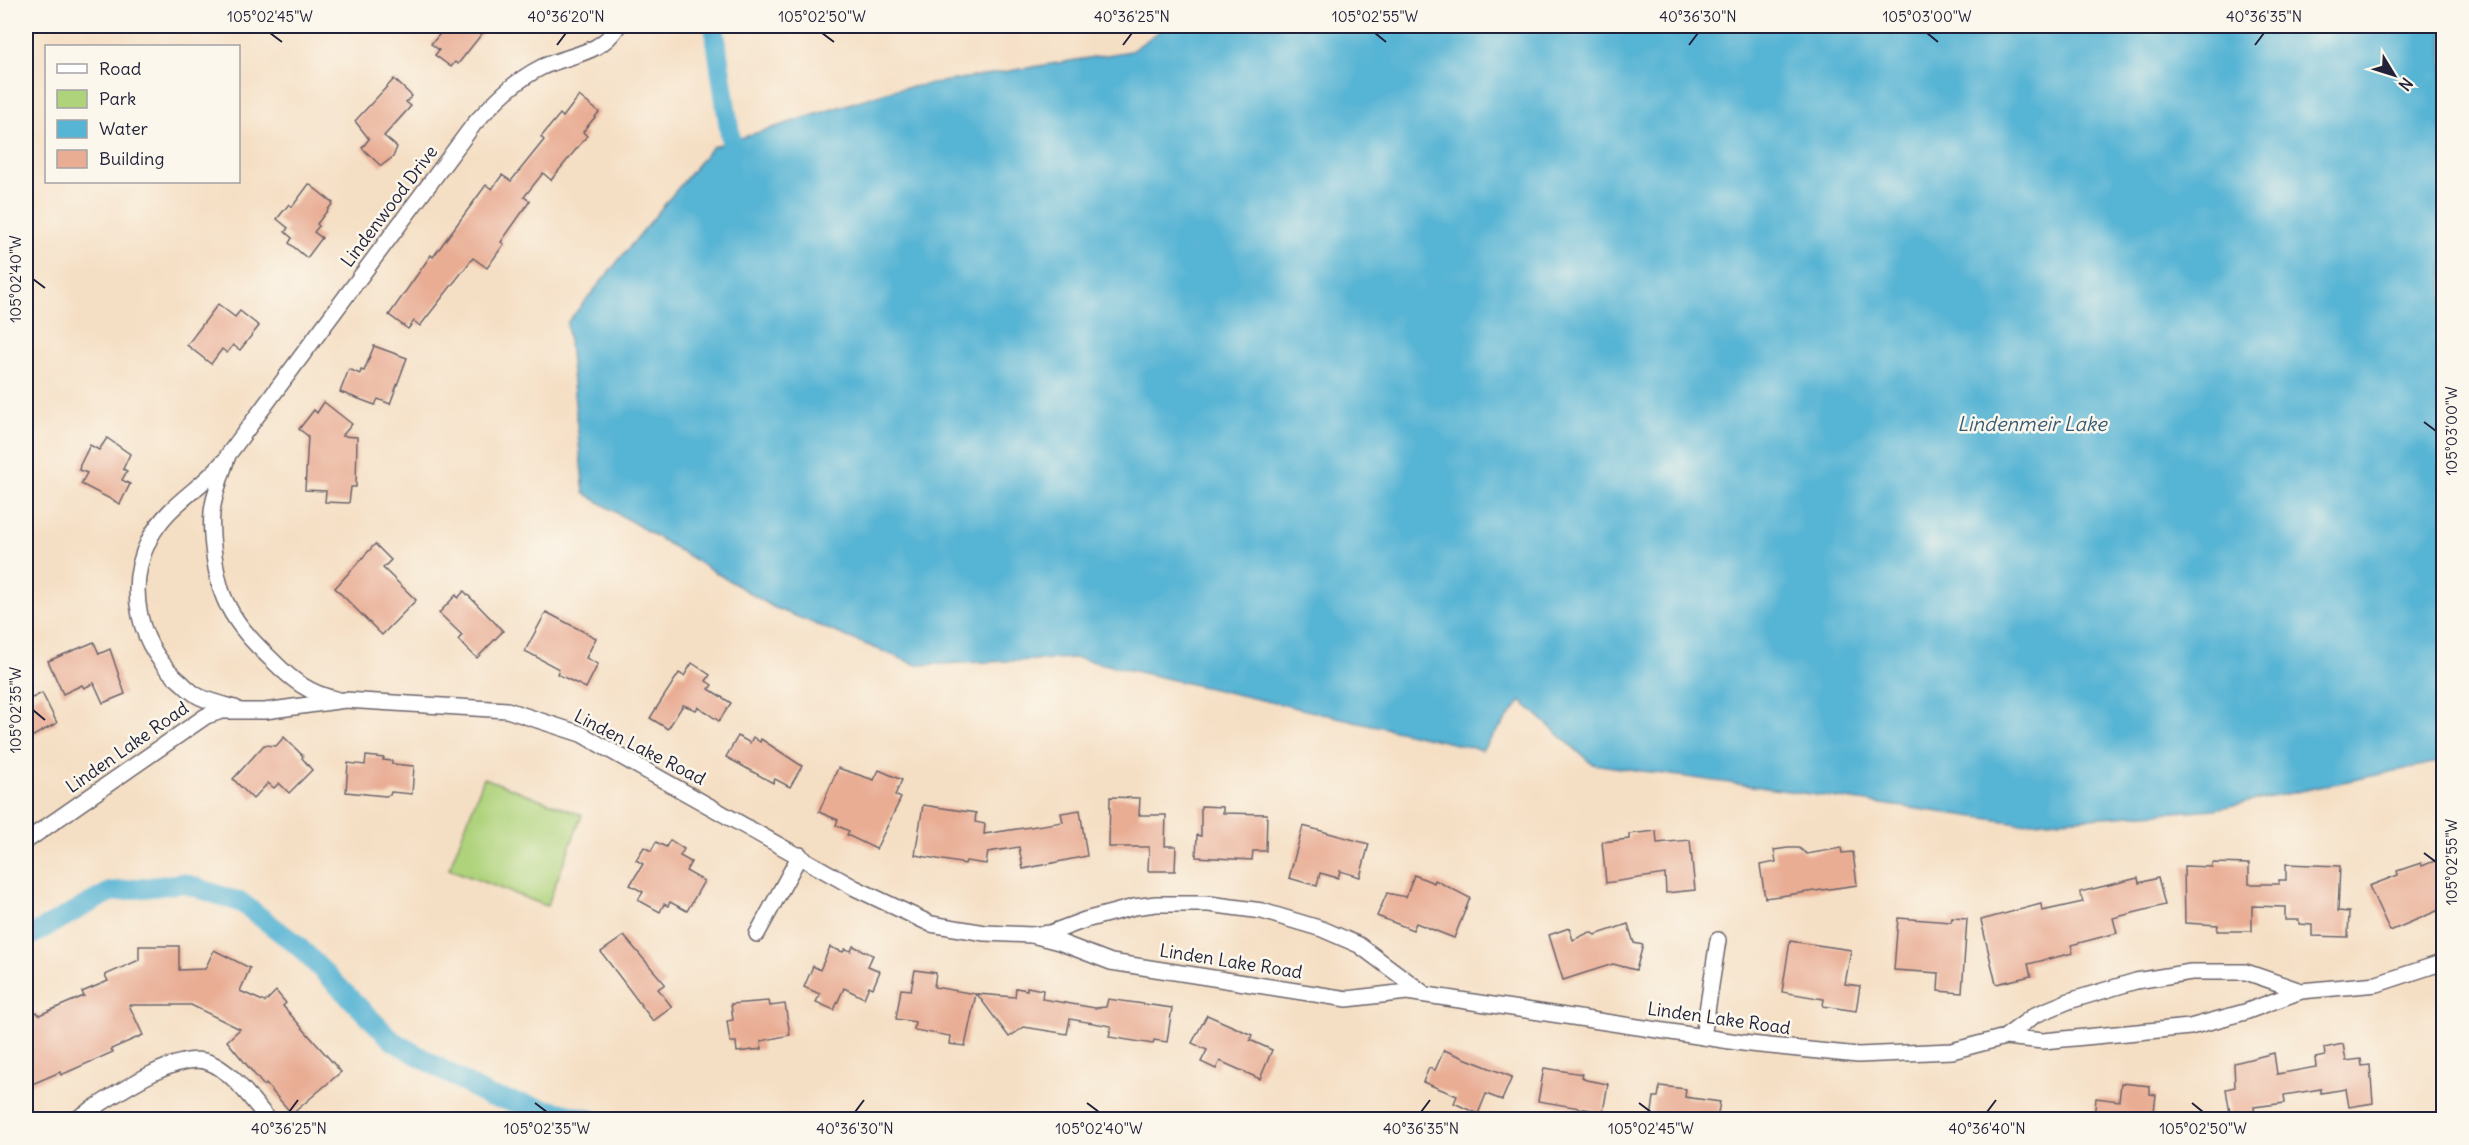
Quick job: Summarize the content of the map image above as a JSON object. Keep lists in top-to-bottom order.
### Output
{
  "streets": {
    "street": ["Lindenwood Drive", "Linden Lake Road"]
  },
  "crossings": [
    ["Lindenwood Drive", "Linden Lake Road"]
  ],
  "water": ["Lindenmeir Lake"],
  "legend": [
    "Road",
    "Park",
    "Water",
    "Building"
  ],
  "north": "bottom right",
  "coordinates": [
    "105°02'45\"W",
    "40°36'20\"N",
    "105°02'50\"W",
    "40°36'25\"N",
    "105°02'55\"W",
    "40°36'30\"N",
    "105°03'00\"W",
    "40°36'35\"N",
    "105°02'40\"W",
    "105°02'35\"W",
    "40°36'40\"N"
  ]
}
